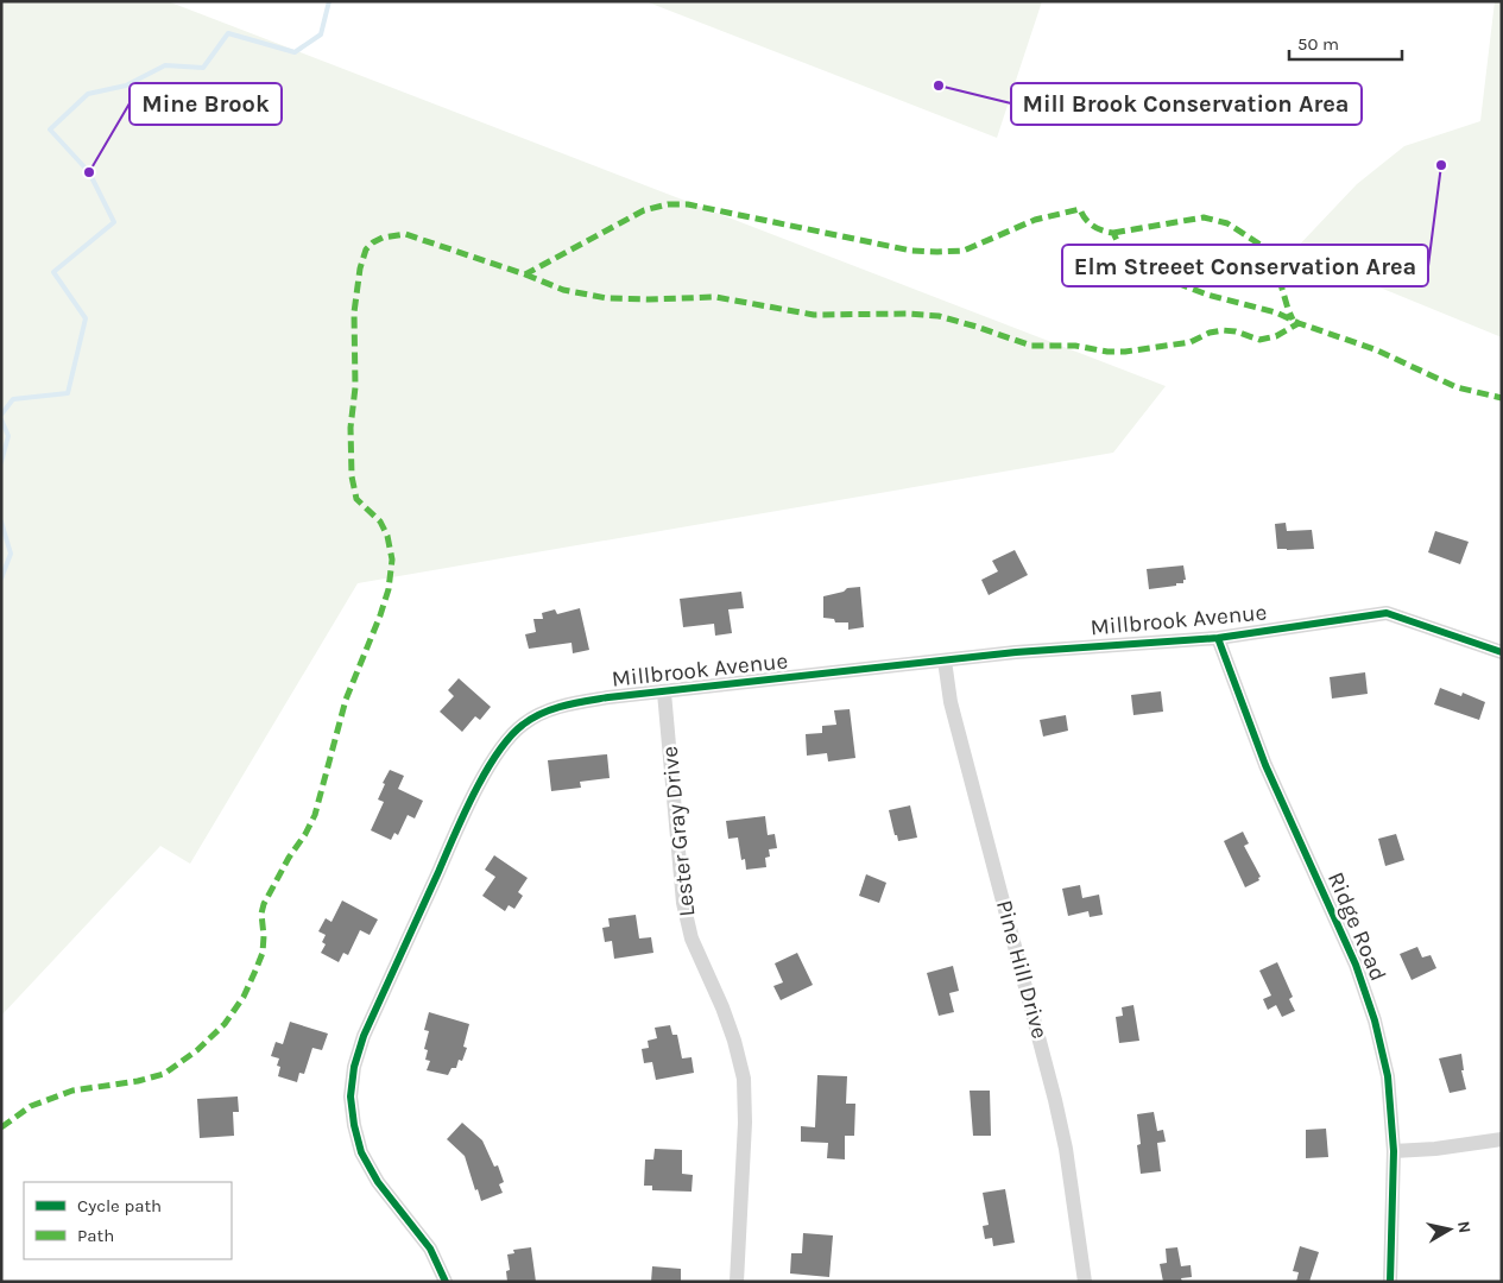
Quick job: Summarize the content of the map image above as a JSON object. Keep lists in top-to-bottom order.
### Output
{
  "streets": {
    "street": [
      "Millbrook Avenue",
      "Lester Gray Drive",
      "Ridge Road",
      "Pine Hill Drive"
    ]
  },
  "crossings": [
    ["Millbrook Avenue", "Lester Gray Drive"],
    ["Millbrook Avenue", "Ridge Road"],
    ["Millbrook Avenue", "Pine Hill Drive"]
  ],
  "places": ["Mill Brook Conservation Area", "Elm Streeet Conservation Area", "Mine Brook"],
  "legend": ["Cycle path", "Path"],
  "scale_bar": "50 m",
  "north": "right"
}
